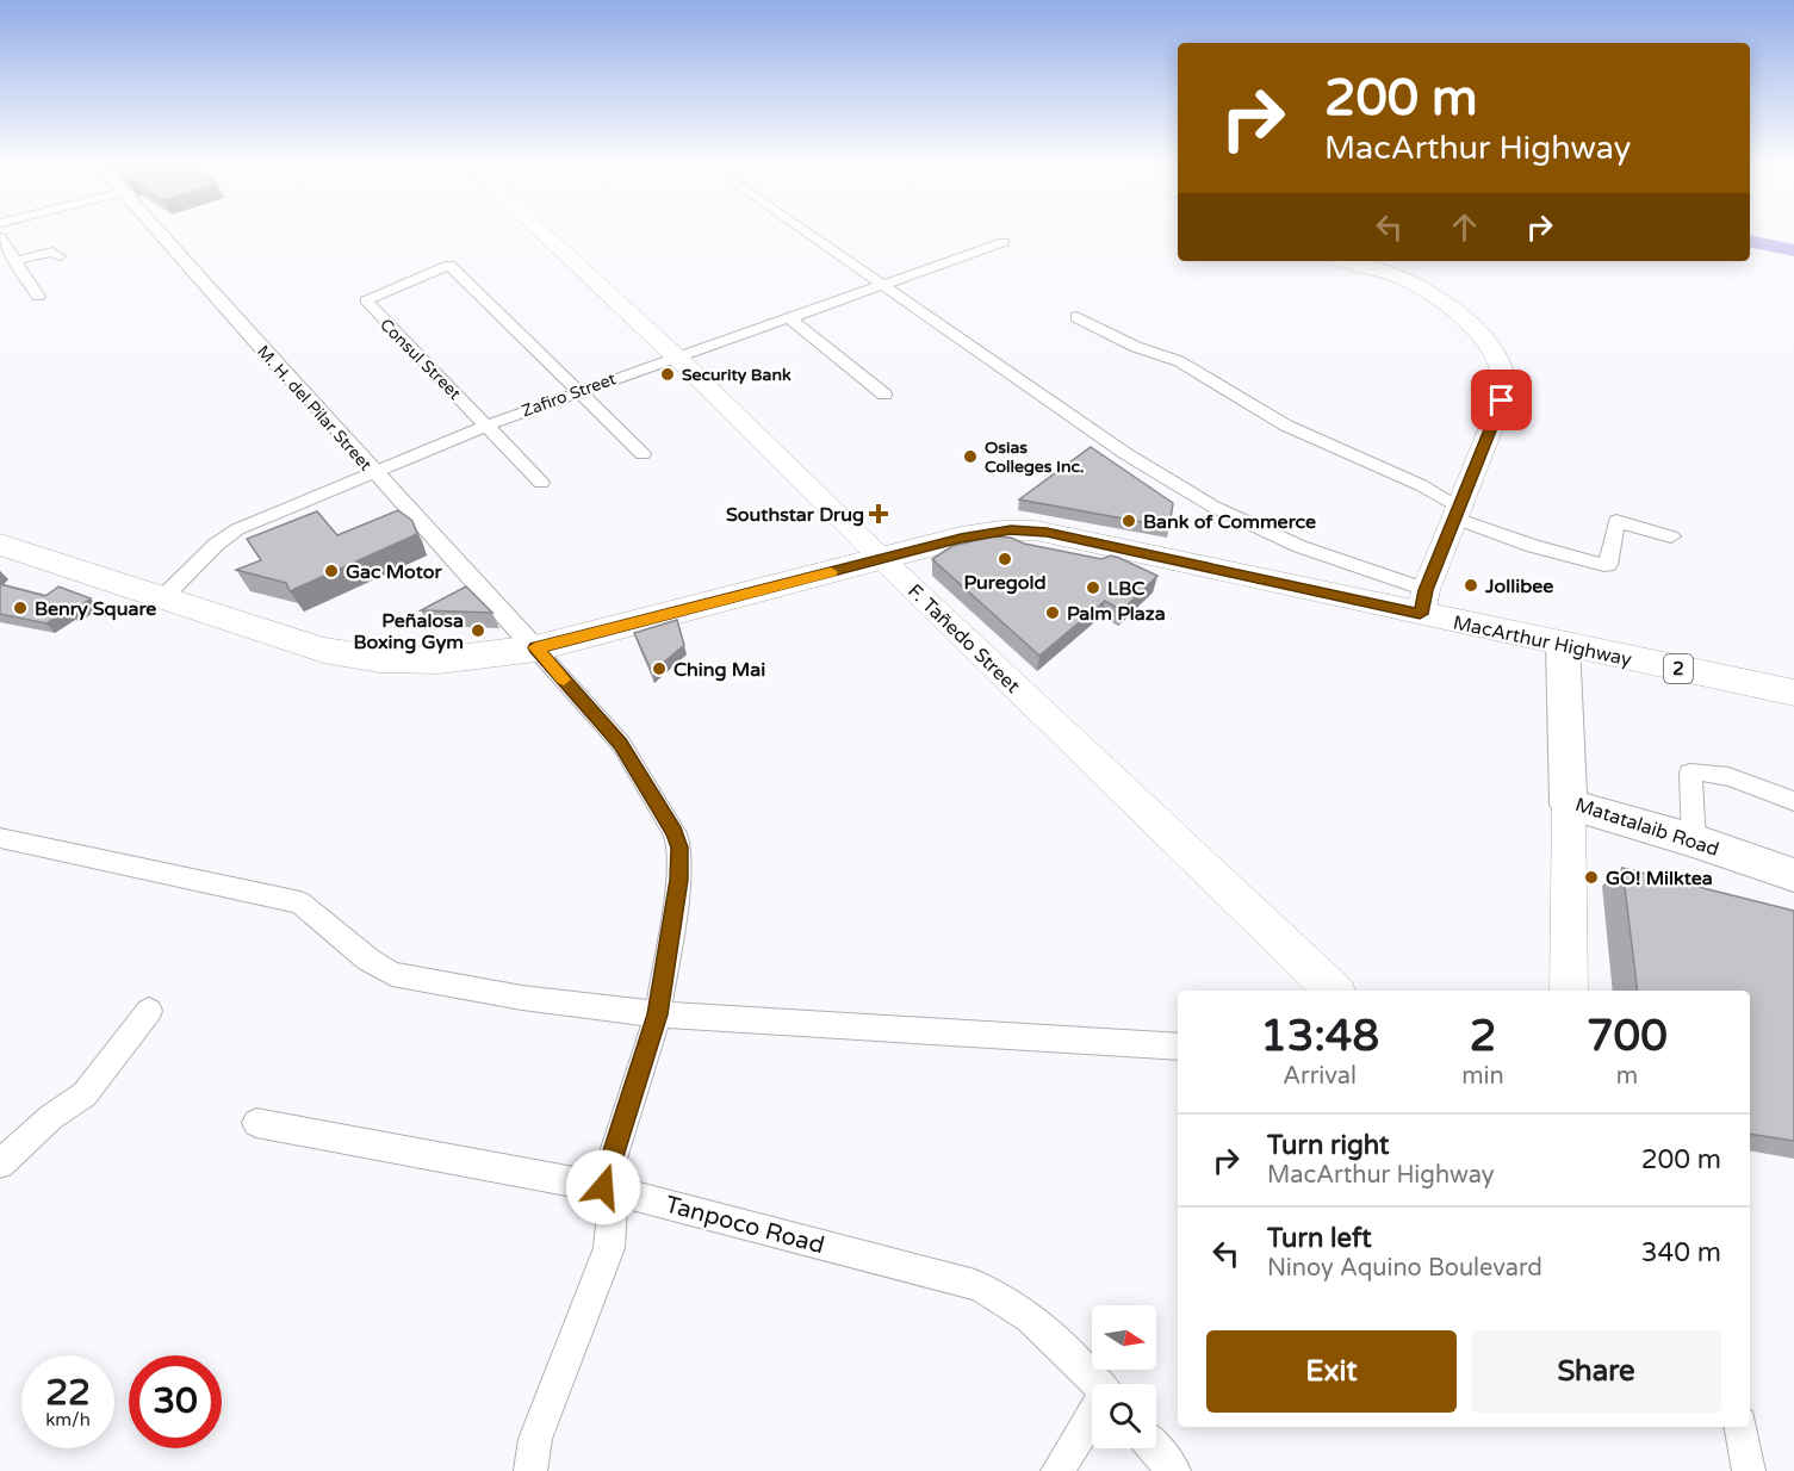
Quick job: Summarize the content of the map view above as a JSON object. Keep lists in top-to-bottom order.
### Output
{
  "streets": {
    "highway": ["MacArthur Highway", "2"],
    "main road": ["F. Tañedo Street", "Matatalaib Road"],
    "street": [
      "Consul Street",
      "Zafiro Street",
      "M. H. del Pilar Street",
      "Tanpoco Road"
    ]
  },
  "crossings": [
    ["Consul Street", "Zafiro Street"],
    ["Zafiro Street", "M. H. del Pilar Street"],
    ["Zafiro Street", "F. Tañedo Street"],
    ["Zafiro Street", "MacArthur Highway"],
    ["M. H. del Pilar Street", "MacArthur Highway"],
    ["F. Tañedo Street", "MacArthur Highway"],
    ["MacArthur Highway", "Matatalaib Road"]
  ],
  "places": {
    "other": [
      "Security Bank",
      "Osias Colleges Inc.",
      "Bank of Commerce",
      "Puregold",
      "Gac Motor",
      "Jollibee",
      "LBC",
      "Benry Square",
      "Palm Plaza",
      "Peñalosa Boxing Gym",
      "Ching Mai",
      "GO! Milktea"
    ],
    "health": ["Southstar Drug"]
  },
  "north": "right",
  "page": {
    "turn": ["200 m", "MacArthur Highway"],
    "eta": [
      "13:48",
      "Arrival",
      "2",
      "min",
      "700",
      "m"
    ],
    "list": [
      {
        "name": "Turn right",
        "note": "MacArthur Highway",
        "value": "200 m"
      },
      {
        "name": "Turn left",
        "note": "Ninoy Aquino Boulevard",
        "value": "340 m"
      }
    ],
    "buttons": ["Exit", "Share"],
    "speed": "22 km/h",
    "limit": "30"
  }
}
